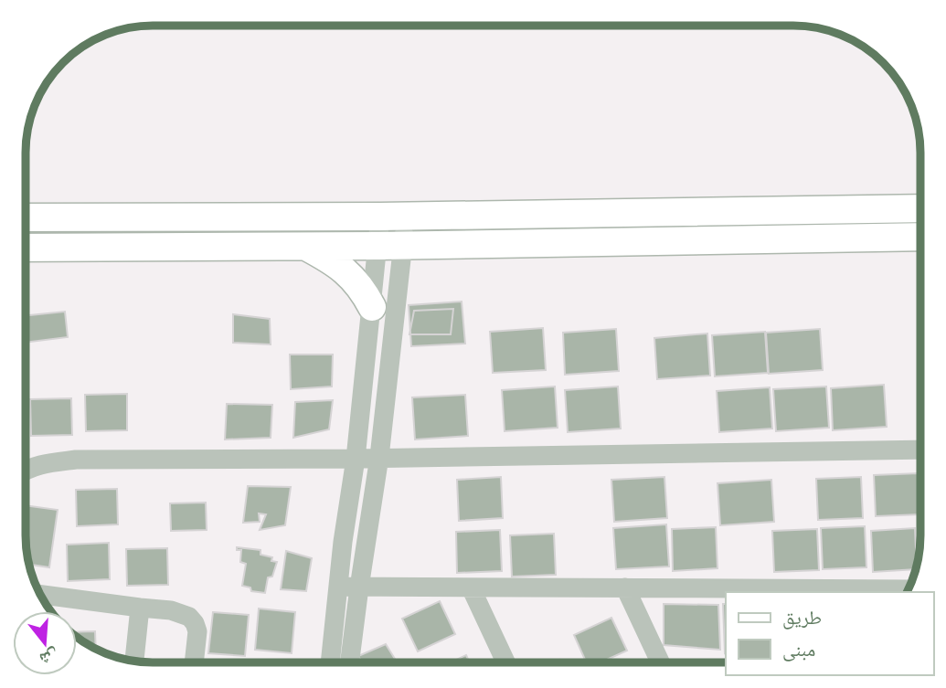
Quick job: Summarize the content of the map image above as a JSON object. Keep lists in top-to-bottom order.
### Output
{
  "legend": ["طريق", "مبنى"],
  "north": "bottom"
}
